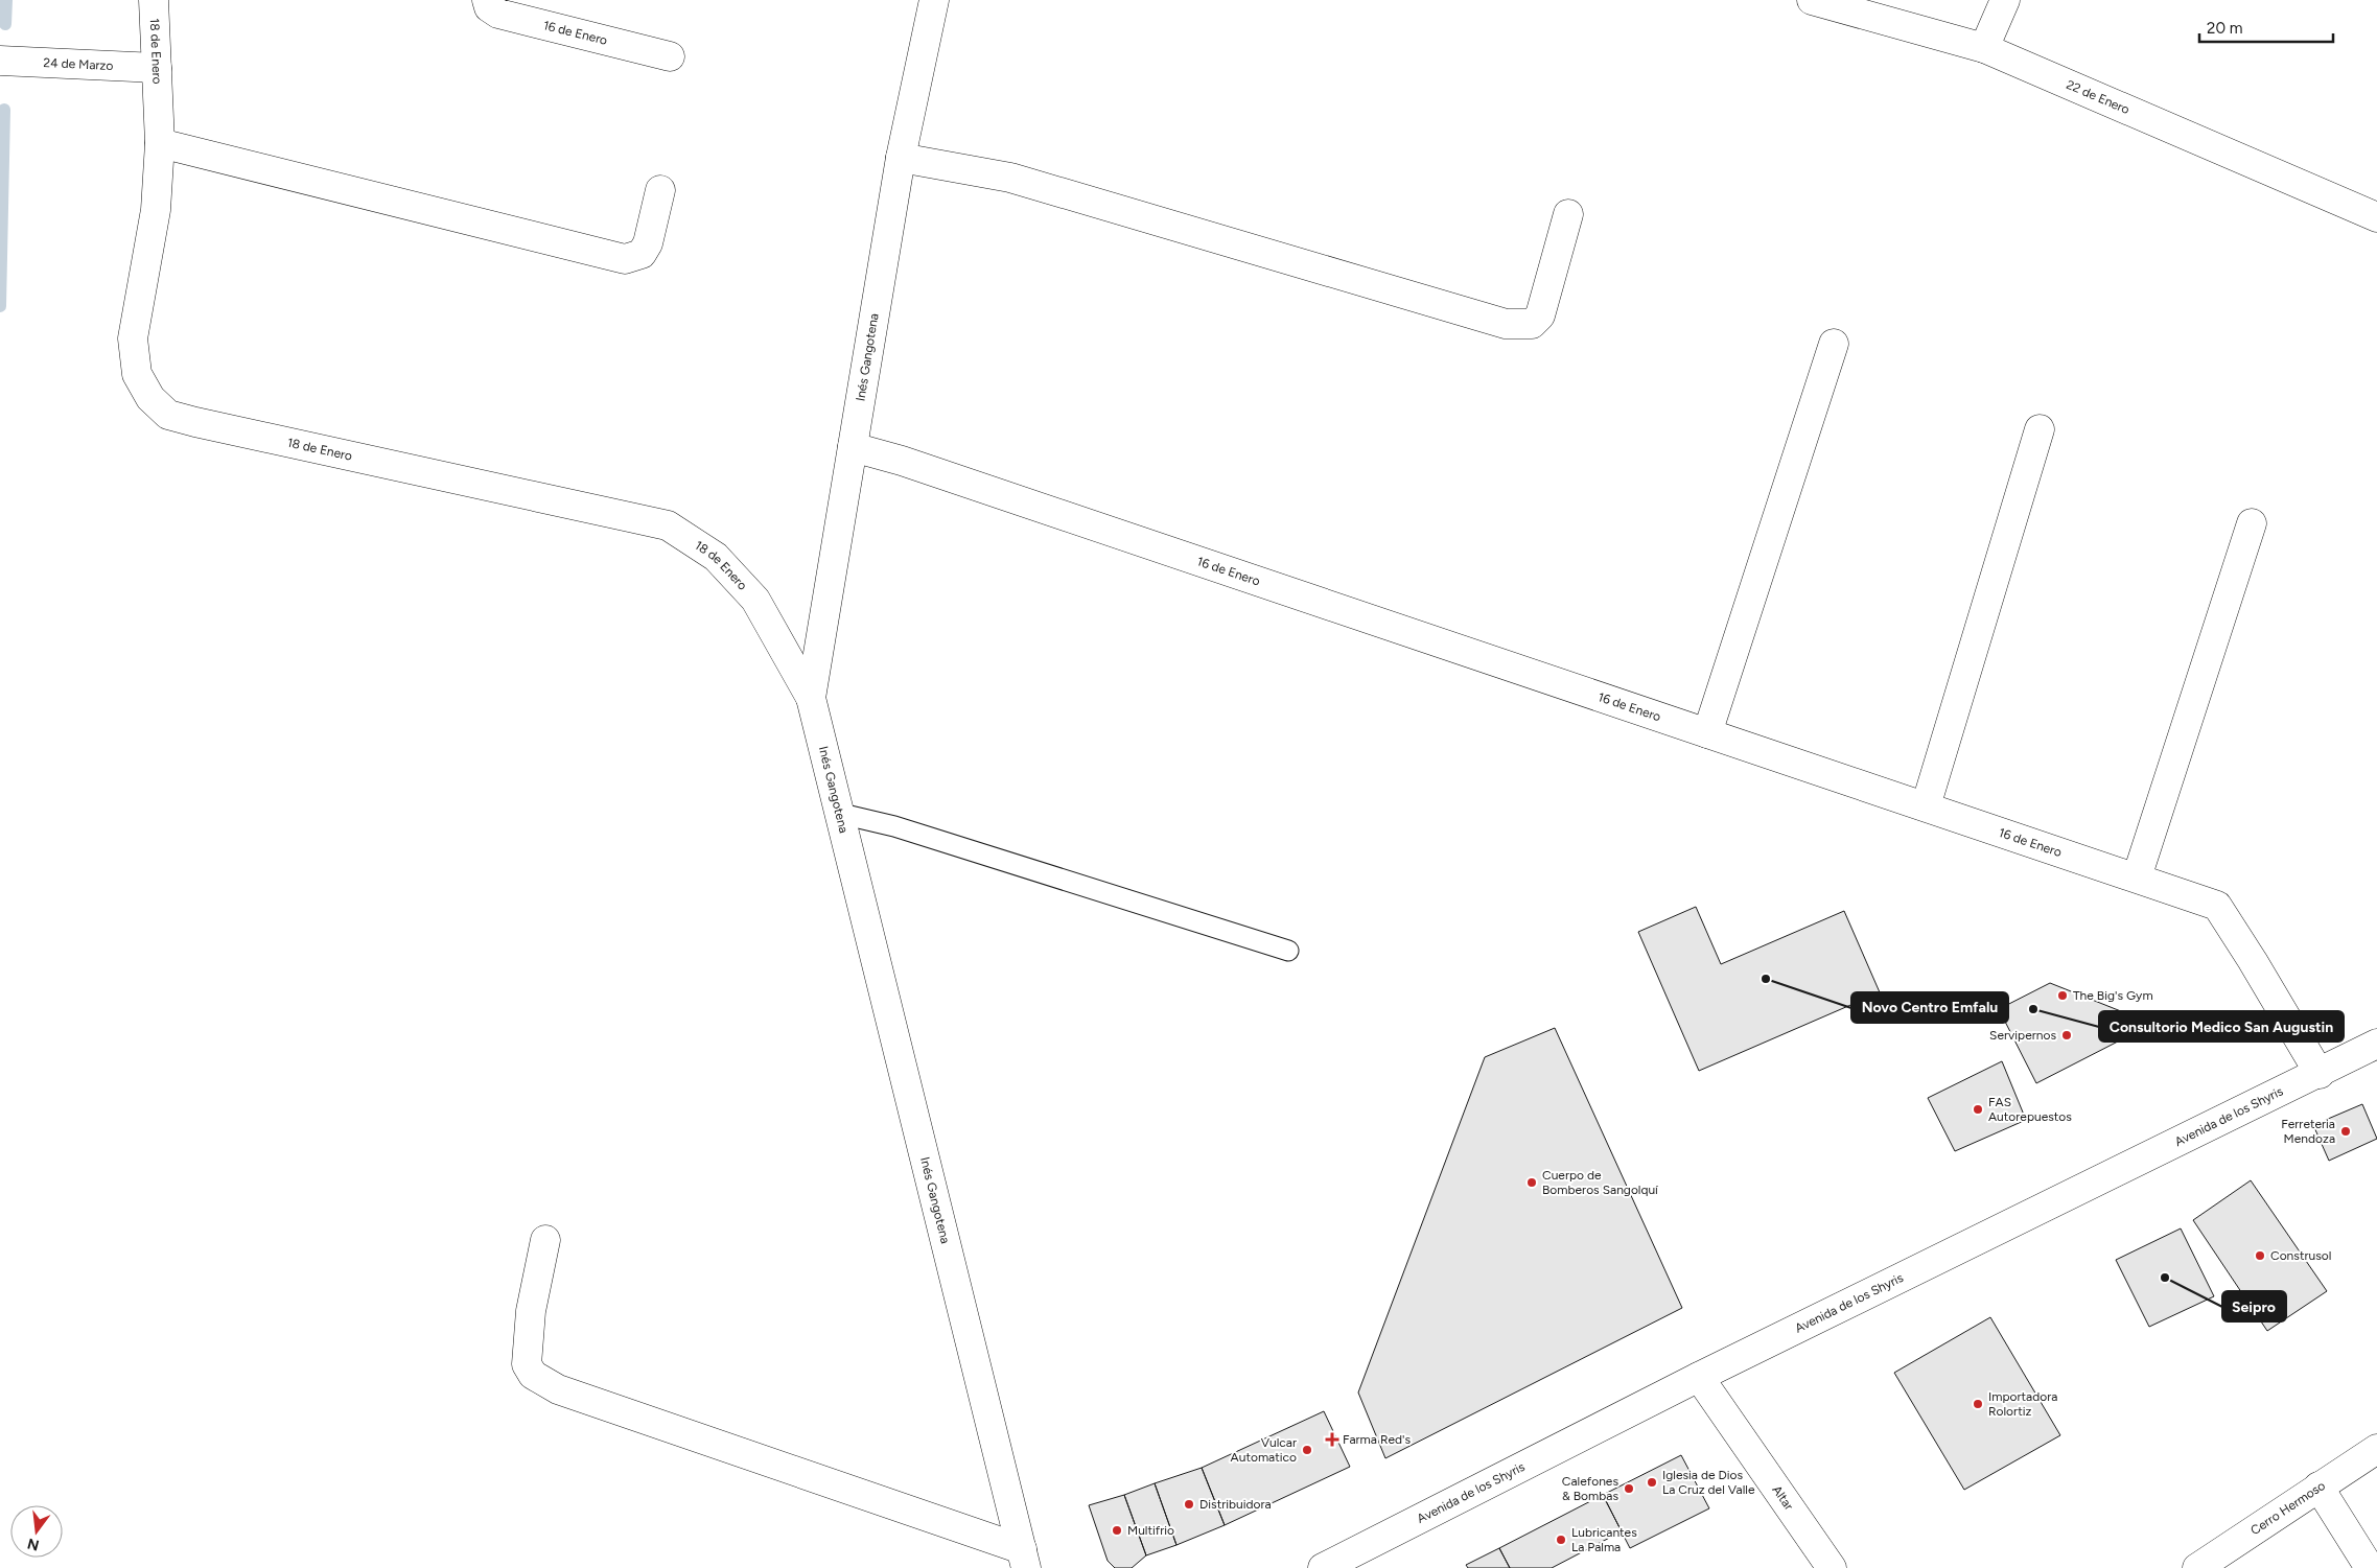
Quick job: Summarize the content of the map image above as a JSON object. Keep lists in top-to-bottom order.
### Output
{
  "streets": {
    "street": [
      "16 de Enero",
      "18 de Enero",
      "24 de Marzo",
      "22 de Enero",
      "Inés Gangotena",
      "Avenida de los Shyris",
      "Altar",
      "Cerro Hermoso"
    ]
  },
  "crossings": [
    ["16 de Enero", "Inés Gangotena"],
    ["16 de Enero", "Avenida de los Shyris"],
    ["18 de Enero", "24 de Marzo"],
    ["18 de Enero", "Inés Gangotena"],
    ["Avenida de los Shyris", "Altar"]
  ],
  "places": {
    "other": [
      "Novo Centro Emfalu",
      "The Big's Gym",
      "Consultorio Medico San Augustin",
      "Servipernos",
      "FAS Autorepuestos",
      "Ferreteria Mendoza",
      "Cuerpo de Bomberos Sangolquí",
      "Construsol",
      "Seipro",
      "Importadora Rolortiz",
      "Vulcar Automatico",
      "Iglesia de Dios La Cruz del Valle",
      "Calefones & Bombas",
      "Distribuidora",
      "Multifrio",
      "Lubricantes La Palma"
    ],
    "health": ["Farma Red's"]
  },
  "scale_bar": "20 m",
  "north": "bottom"
}
